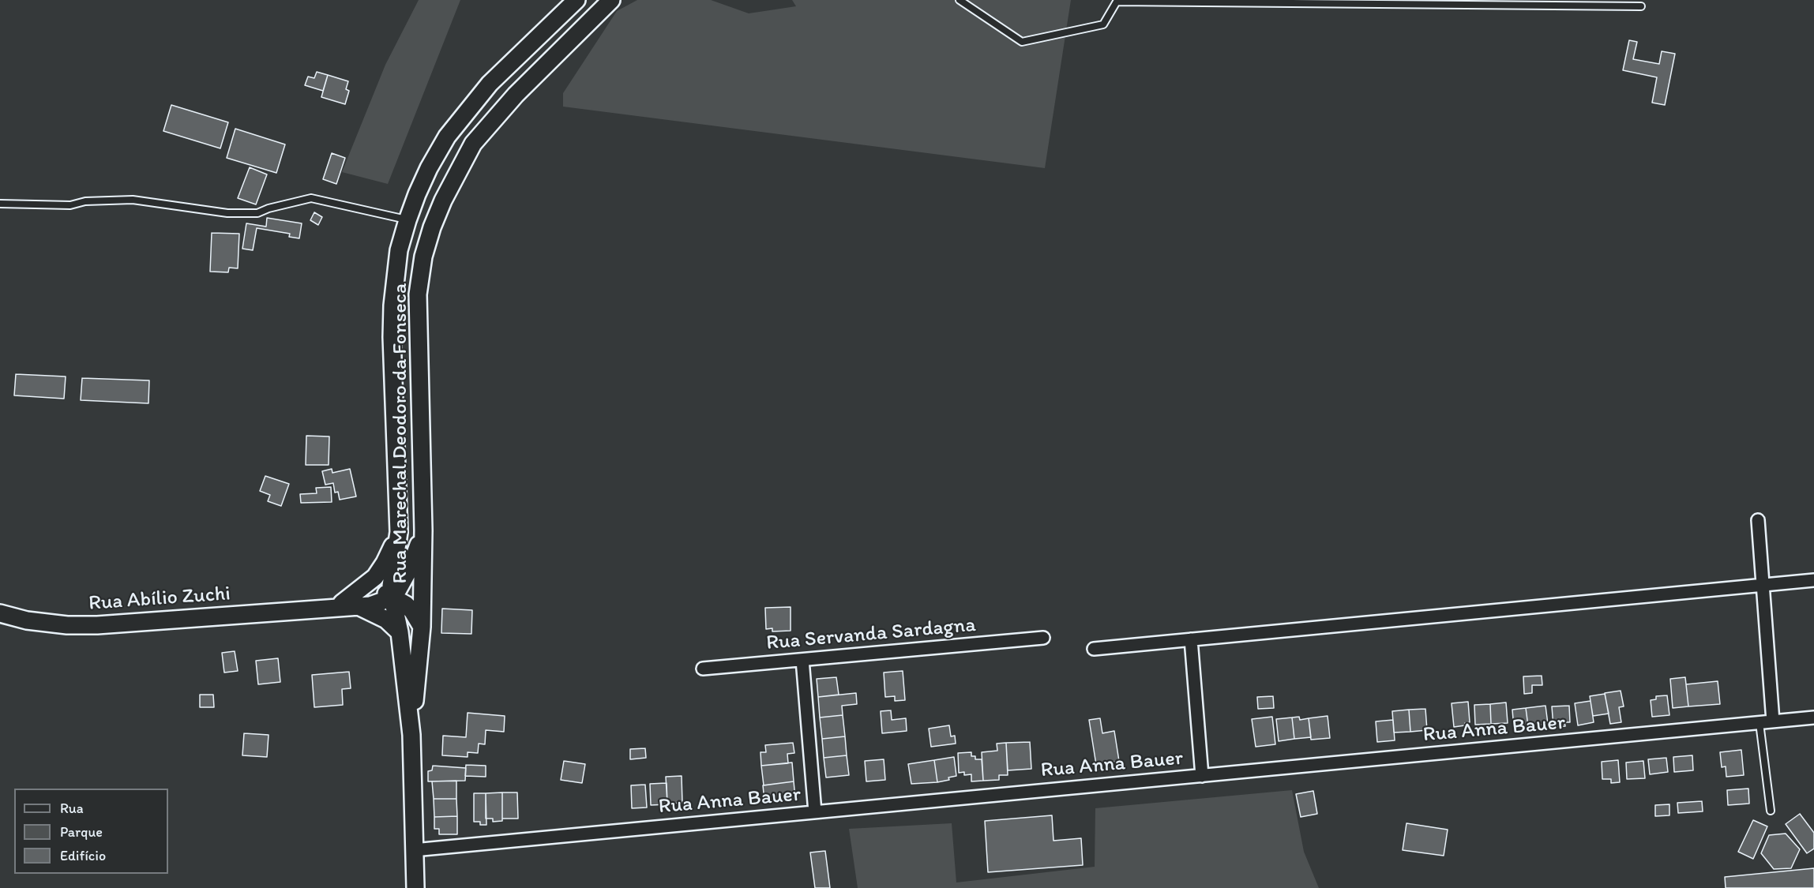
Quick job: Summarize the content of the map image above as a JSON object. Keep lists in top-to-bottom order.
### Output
{
  "streets": {
    "main road": ["Rua Marechal Deodoro da Fonseca", "Rua Abílio Zuchi"],
    "street": ["Rua Servanda Sardagna", "Rua Anna Bauer"]
  },
  "crossings": [
    ["Rua Marechal Deodoro da Fonseca", "Rua Abílio Zuchi"],
    ["Rua Marechal Deodoro da Fonseca", "Rua Anna Bauer"]
  ],
  "legend": ["Rua", "Parque", "Edifício"]
}
